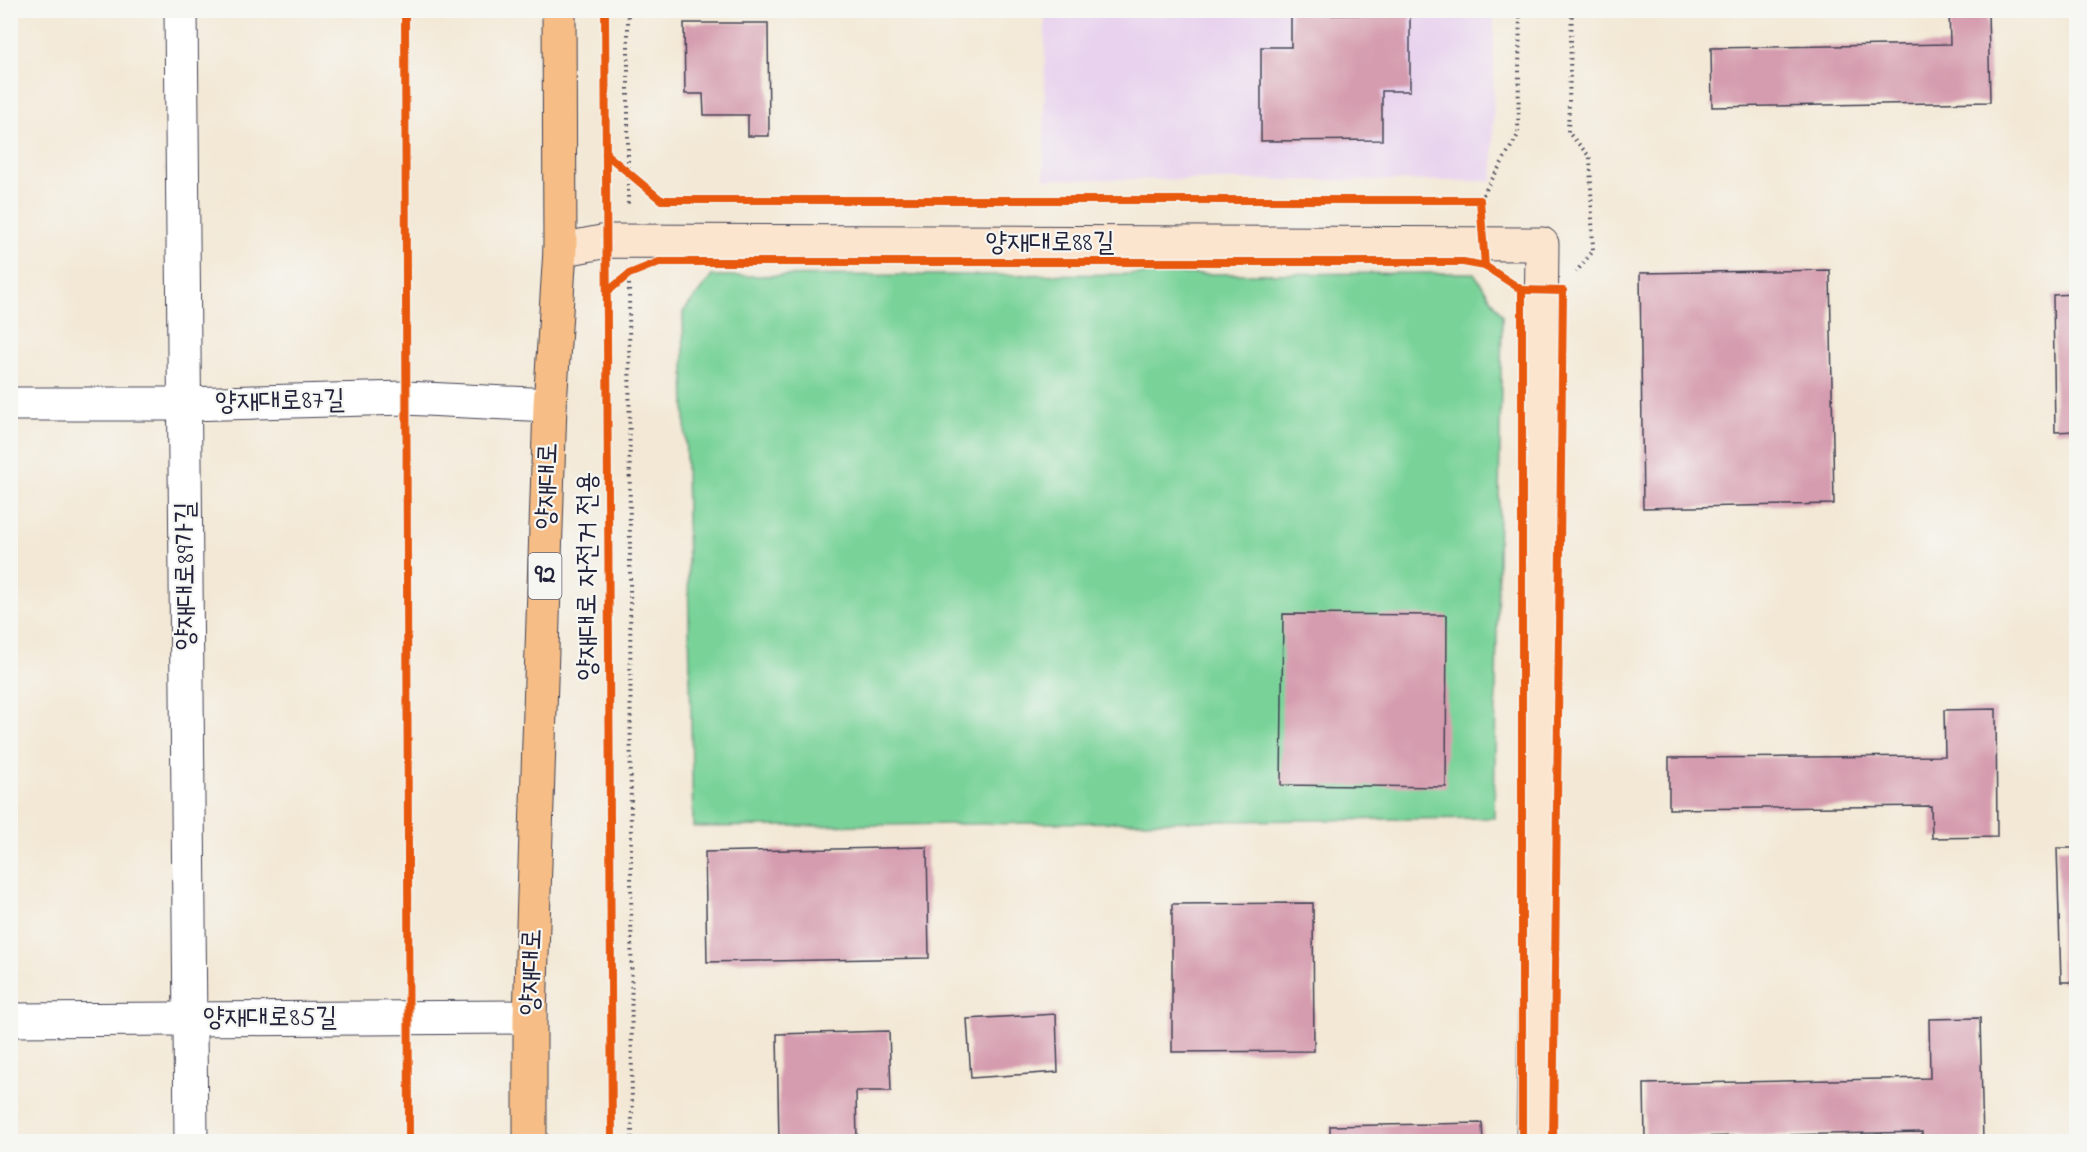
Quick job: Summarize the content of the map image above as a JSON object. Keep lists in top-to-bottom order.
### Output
{
  "streets": {
    "main road": ["양재대로", "92"],
    "street": [
      "양재대로88길",
      "양재대로87길",
      "양재대로89가길",
      "양재대로85길"
    ],
    "cycle path": ["양재대로 자전거 전용"]
  },
  "crossings": [
    ["양재대로88길", "양재대로"],
    ["양재대로87길", "양재대로"],
    ["양재대로87길", "양재대로89가길"],
    ["양재대로", "양재대로85길"],
    ["양재대로89가길", "양재대로85길"]
  ]
}
